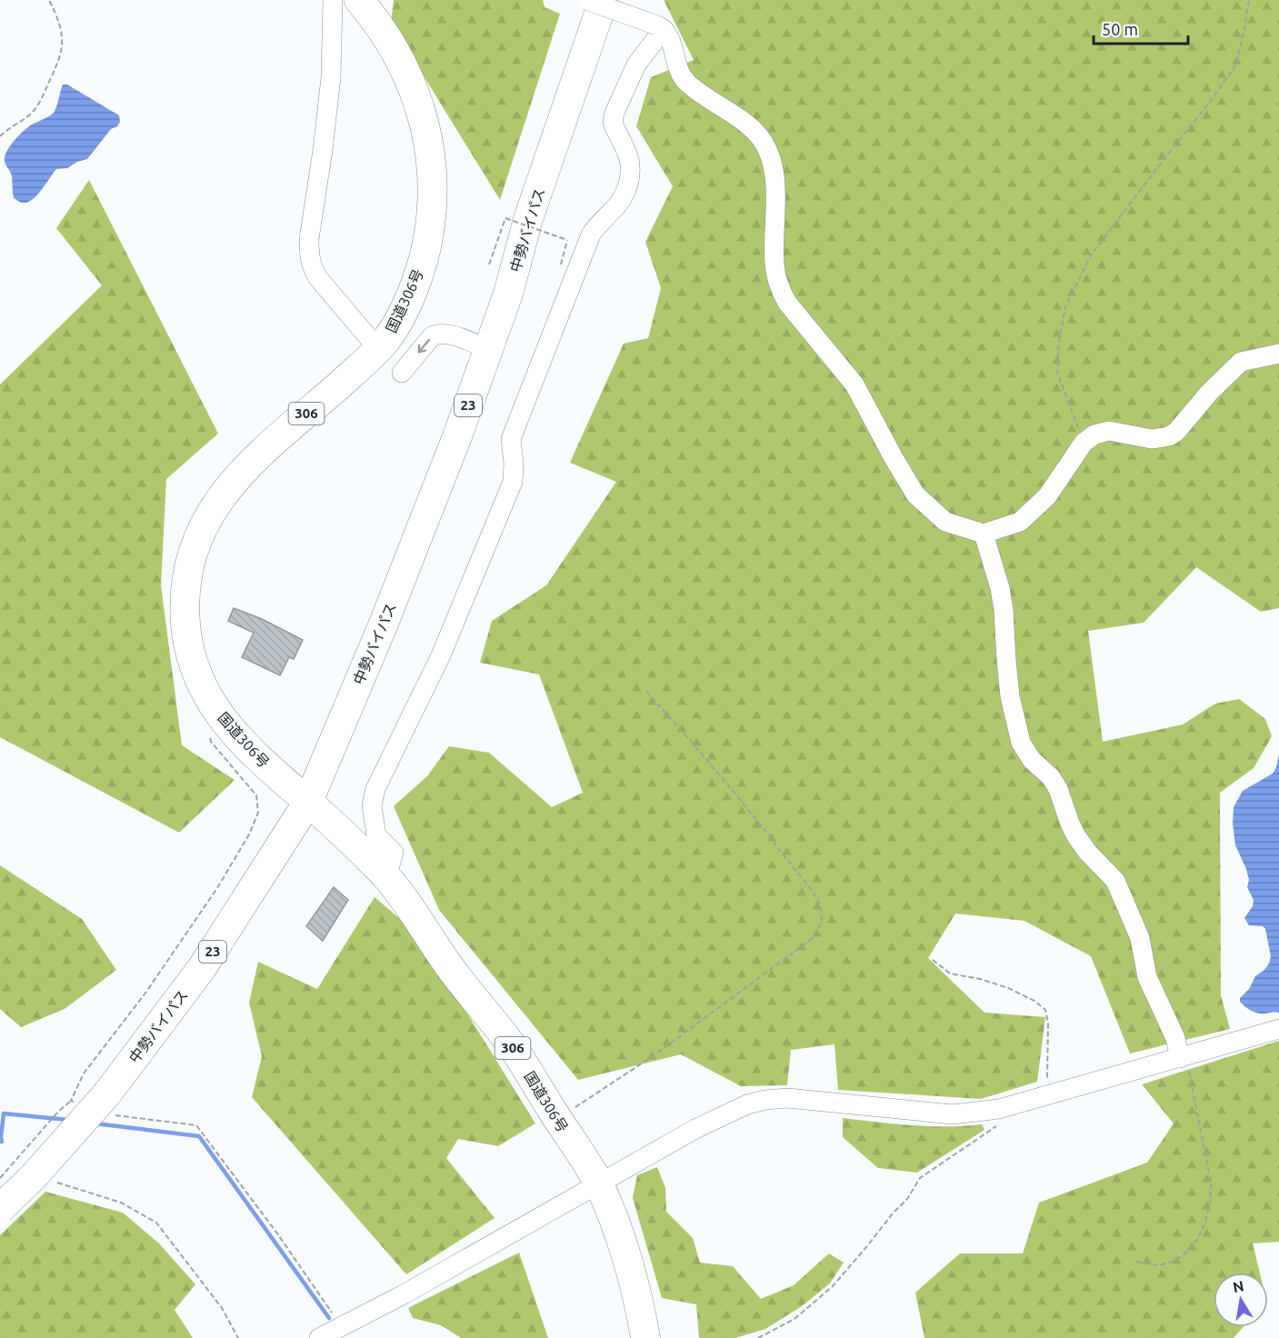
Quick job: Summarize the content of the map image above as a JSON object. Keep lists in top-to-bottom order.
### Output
{
  "streets": {
    "highway": [
      "中勢バイパス",
      "国道306号",
      "23",
      "306"
    ]
  },
  "crossings": [
    ["中勢バイパス", "国道306号"]
  ],
  "scale_bar": "50 m",
  "north": "top"
}
